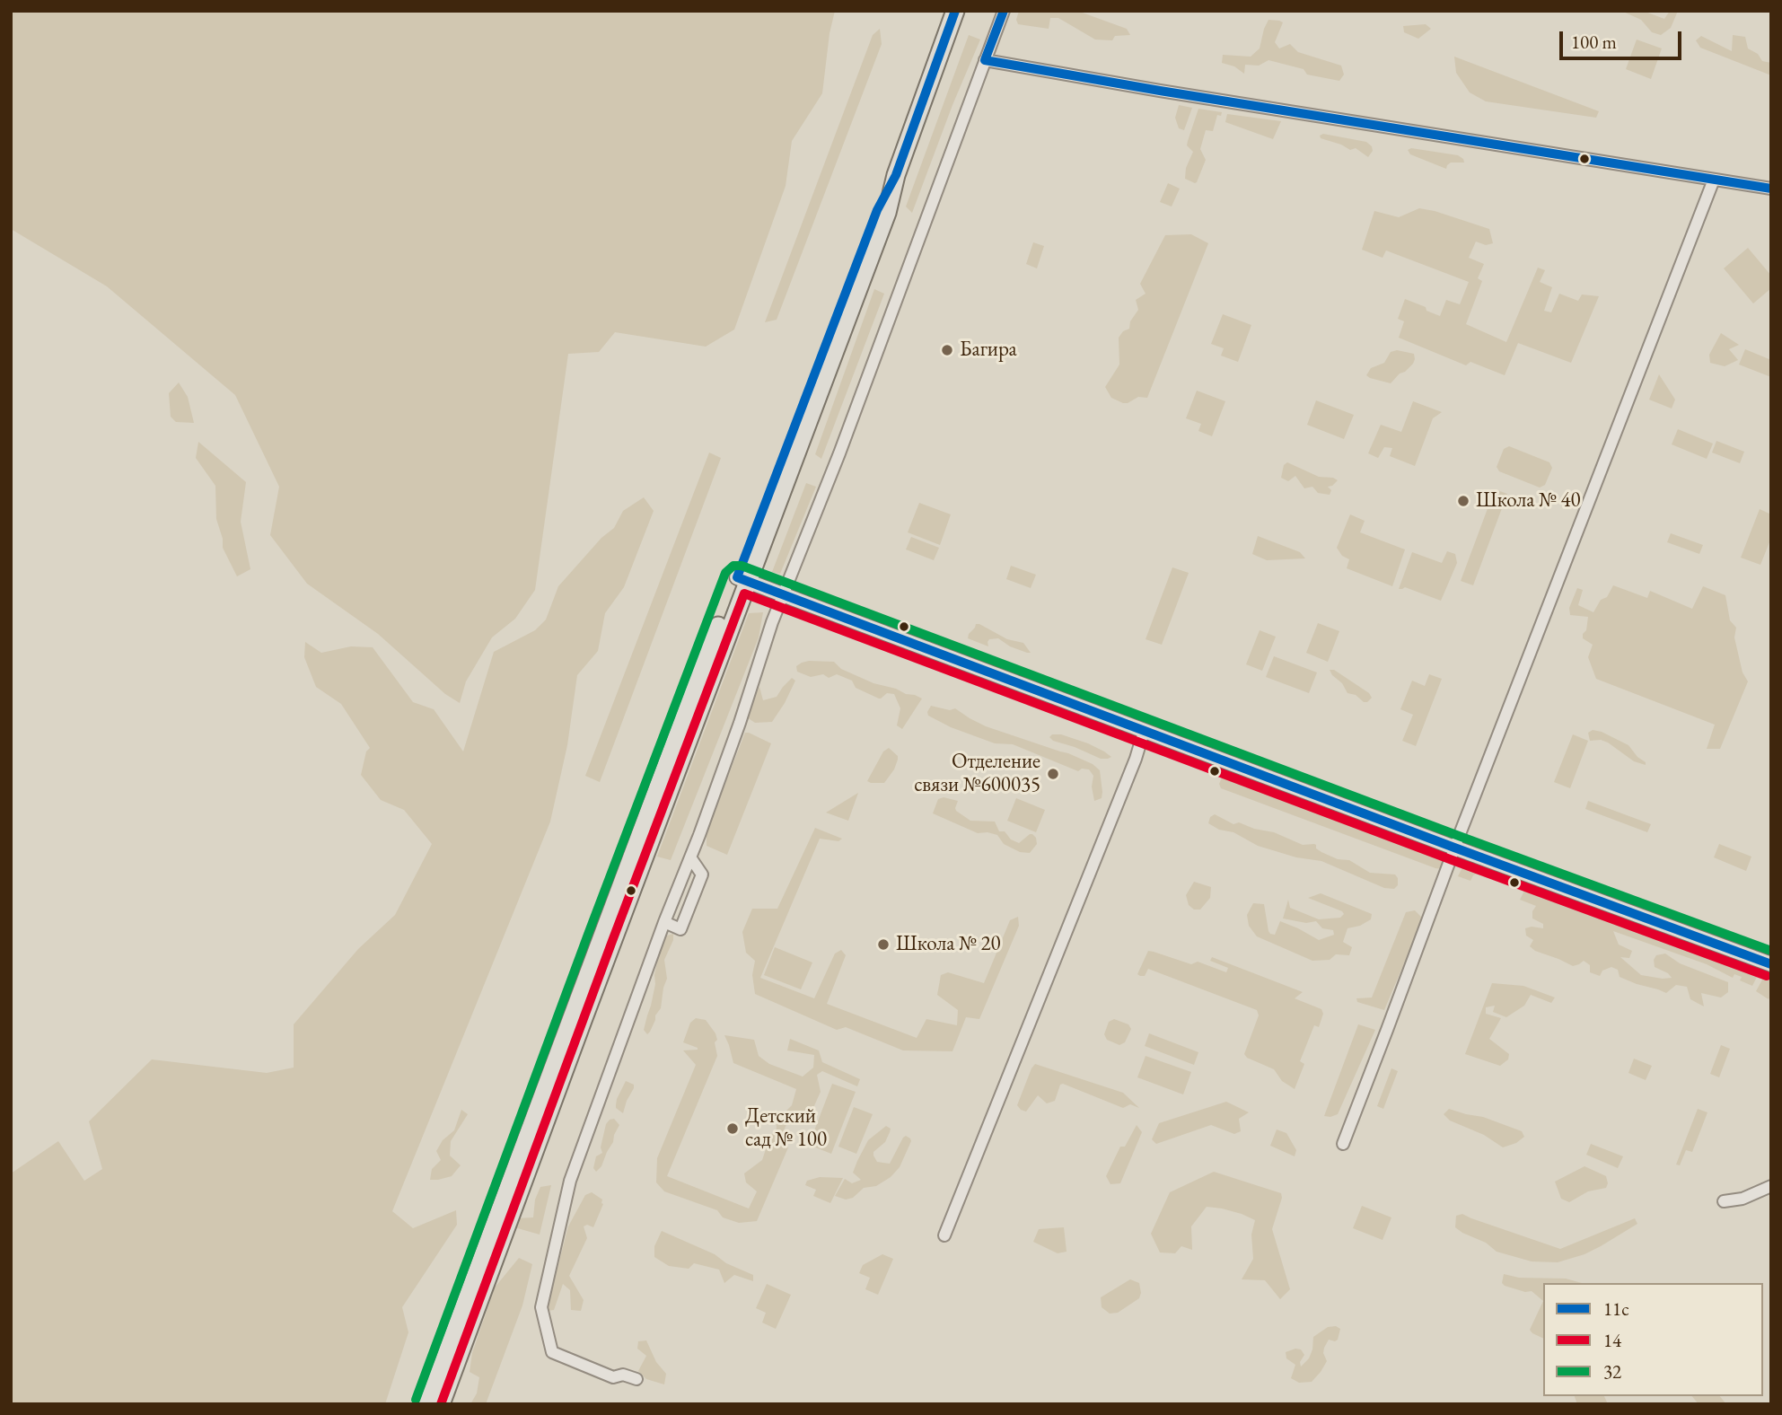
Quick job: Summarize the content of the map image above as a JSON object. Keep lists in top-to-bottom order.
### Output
{
  "places": [
    "Багира",
    "Школа № 40",
    "Отделение связи №600035",
    "Школа № 20",
    "Детский сад № 100"
  ],
  "lines": ["transit line 11с", "transit line 32", "transit line 14"],
  "legend": ["11с", "14", "32"],
  "scale_bar": "100 m"
}
